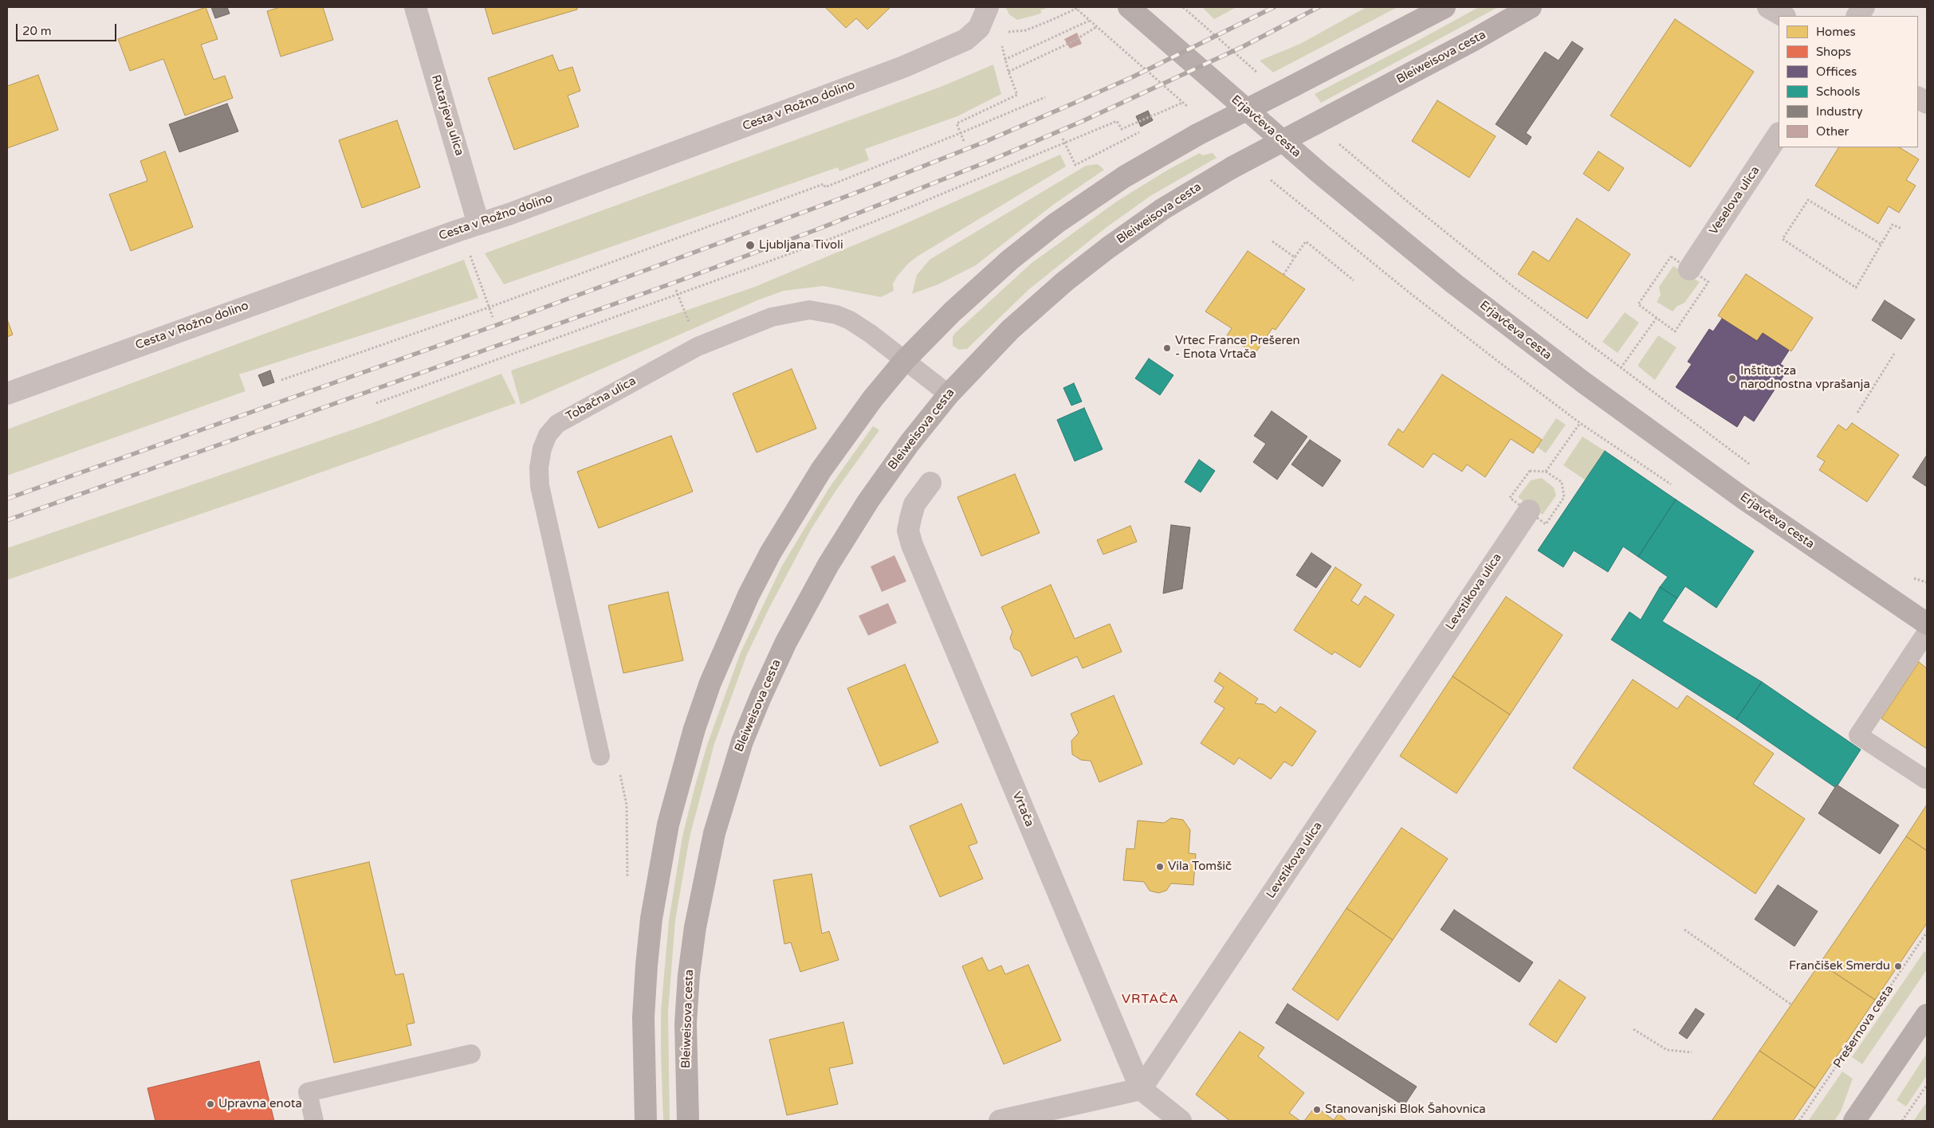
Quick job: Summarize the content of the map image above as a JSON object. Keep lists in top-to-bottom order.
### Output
{
  "streets": {
    "main road": ["Bleiweisova cesta", "Erjavčeva cesta"],
    "street": [
      "Cesta v Rožno dolino",
      "Rutarjeva ulica",
      "Veselova ulica",
      "Levstikova ulica",
      "Vrtača"
    ],
    "lane": ["Tobačna ulica"],
    "path": ["Prešernova cesta"]
  },
  "crossings": [
    ["Bleiweisova cesta", "Tobačna ulica"],
    ["Cesta v Rožno dolino", "Rutarjeva ulica"],
    ["Levstikova ulica", "Vrtača"]
  ],
  "districts": ["VRTAČA"],
  "places": [
    "Ljubljana Tivoli",
    "Vrtec France Prešeren - Enota Vrtača",
    "Inštitut za narodnostna vprašanja",
    "Vila Tomšič",
    "Frančišek Smerdu",
    "Upravna enota",
    "Stanovanjski Blok Šahovnica"
  ],
  "legend": [
    "Homes",
    "Shops",
    "Offices",
    "Schools",
    "Industry",
    "Other"
  ],
  "scale_bar": "20 m"
}
